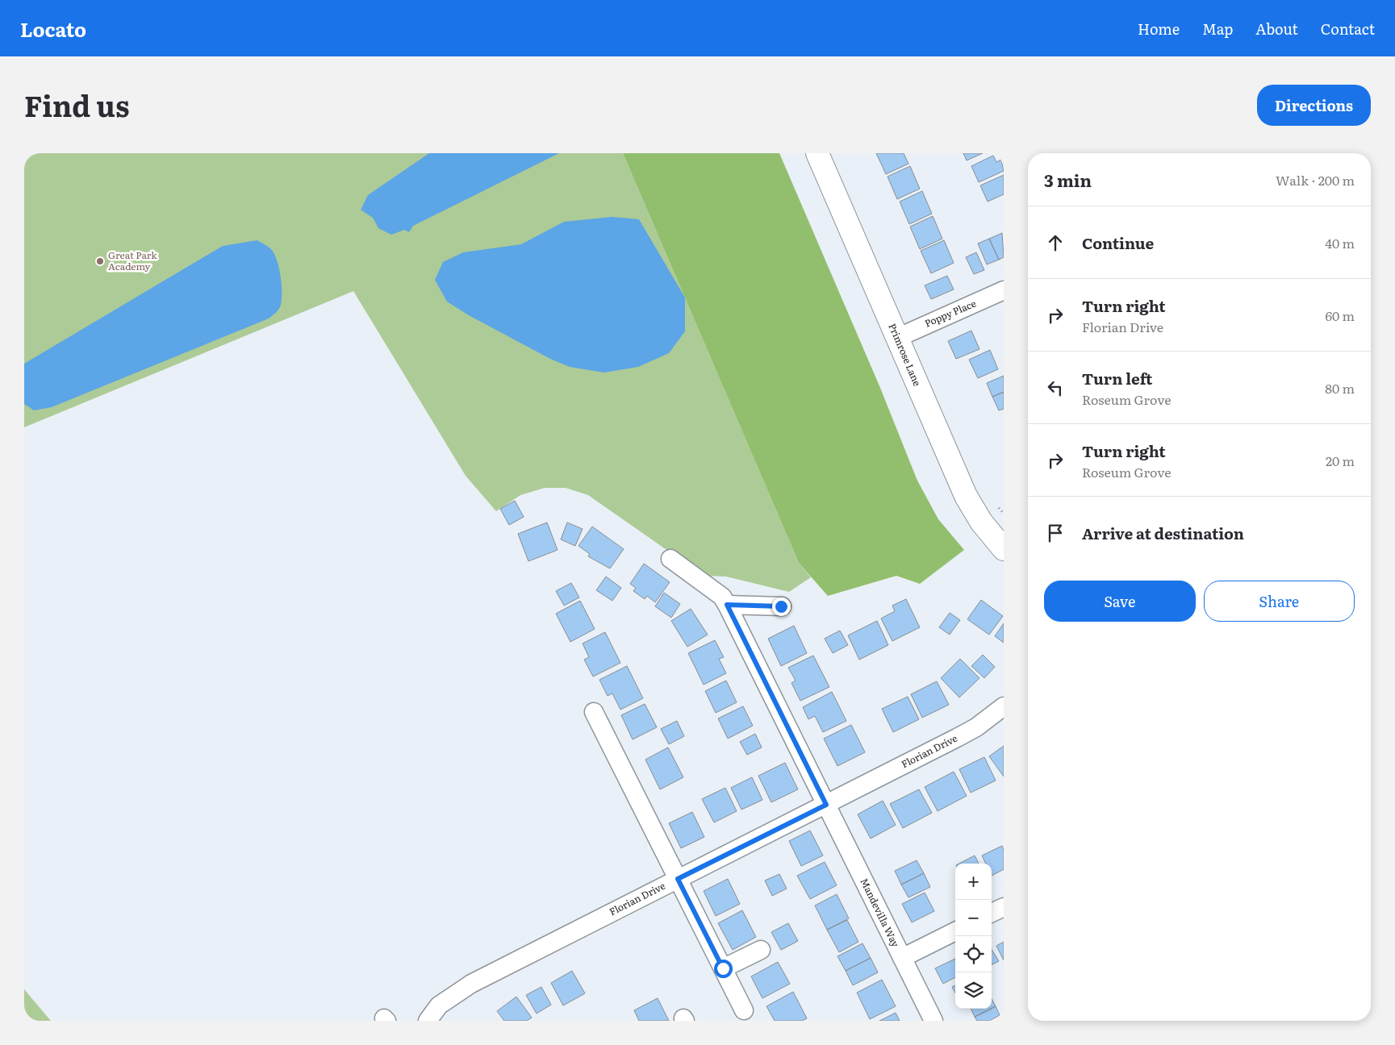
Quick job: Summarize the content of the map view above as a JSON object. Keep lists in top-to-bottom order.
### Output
{
  "streets": {
    "street": [
      "Poppy Place",
      "Primrose Lane",
      "Florian Drive",
      "Mandevilla Way"
    ]
  },
  "crossings": [
    ["Poppy Place", "Primrose Lane"],
    ["Florian Drive", "Mandevilla Way"]
  ],
  "places": ["Great Park Academy"],
  "page": {
    "header": "Locato",
    "nav": [
      "Home",
      "Map",
      "About",
      "Contact"
    ],
    "title": "Find us",
    "buttons": [
      "Directions",
      ["Save", "Share"]
    ],
    "heading": ["3 min", "Walk · 200 m"],
    "list": [
      ["Continue", "40 m"],
      ["Turn right", "Florian Drive", "60 m"],
      ["Turn left", "Roseum Grove", "80 m"],
      ["Turn right", "Roseum Grove", "20 m"],
      "Arrive at destination"
    ],
    "map_buttons": ["+", "−"]
  }
}
